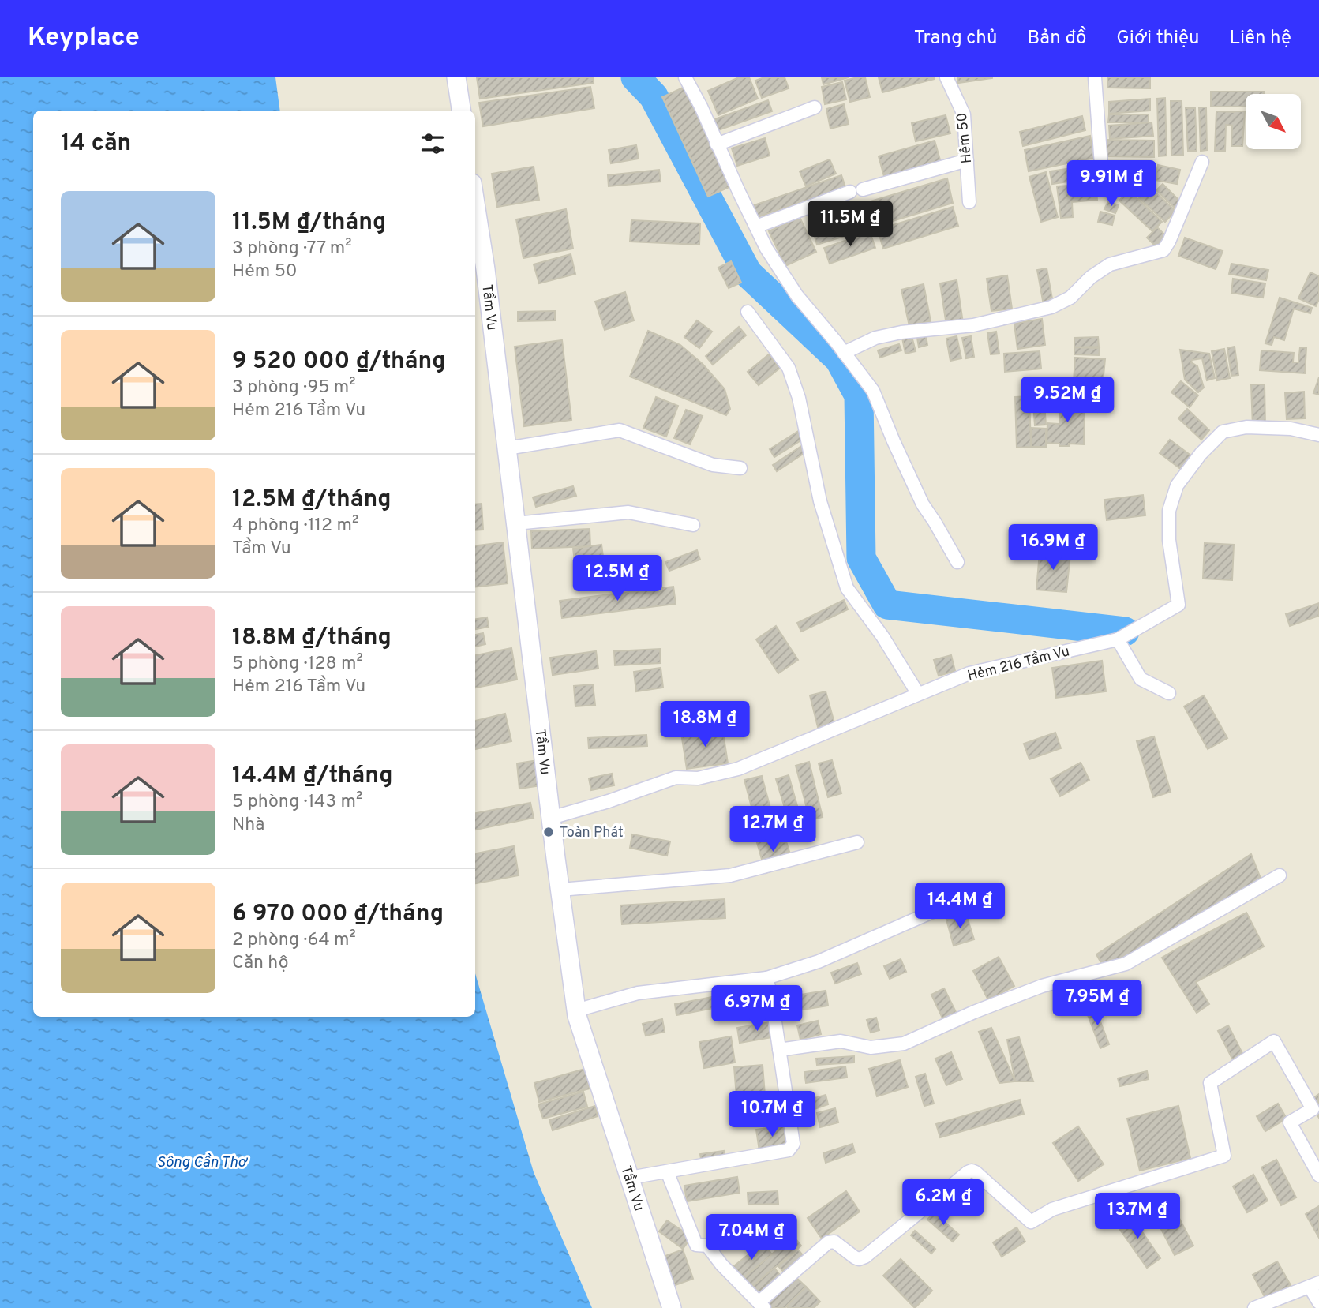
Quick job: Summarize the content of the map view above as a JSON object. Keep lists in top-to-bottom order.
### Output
{
  "streets": {
    "street": ["Hẻm 50", "Tầm Vu", "Hẻm 216 Tầm Vu"]
  },
  "crossings": [
    ["Tầm Vu", "Hẻm 216 Tầm Vu"]
  ],
  "water": ["Sông Cần Thơ"],
  "places": ["Toàn Phát"],
  "north": "bottom right",
  "page": {
    "header": "Keyplace",
    "nav": [
      "Trang chủ",
      "Bản đồ",
      "Giới thiệu",
      "Liên hệ"
    ],
    "heading": "14 căn",
    "price": [
      "9.91M ₫",
      "11.5M ₫",
      "9.52M ₫",
      "16.9M ₫",
      "12.5M ₫",
      "18.8M ₫",
      "12.7M ₫",
      "14.4M ₫",
      "7.95M ₫",
      "6.97M ₫",
      "10.7M ₫",
      "6.2M ₫",
      "13.7M ₫",
      "7.04M ₫"
    ],
    "list": [
      {
        "name": "11.5M ₫/tháng",
        "note": "3 phòng · 77 m² · Hẻm 50"
      },
      {
        "name": "9 520 000 ₫/tháng",
        "note": "3 phòng · 95 m² · Hẻm 216 Tầm Vu"
      },
      {
        "name": "12.5M ₫/tháng",
        "note": "4 phòng · 112 m² · Tầm Vu"
      },
      {
        "name": "18.8M ₫/tháng",
        "note": "5 phòng · 128 m² · Hẻm 216 Tầm Vu"
      },
      {
        "name": "14.4M ₫/tháng",
        "note": "5 phòng · 143 m² · Nhà"
      },
      {
        "name": "6 970 000 ₫/tháng",
        "note": "2 phòng · 64 m² · Căn hộ"
      }
    ]
  }
}
